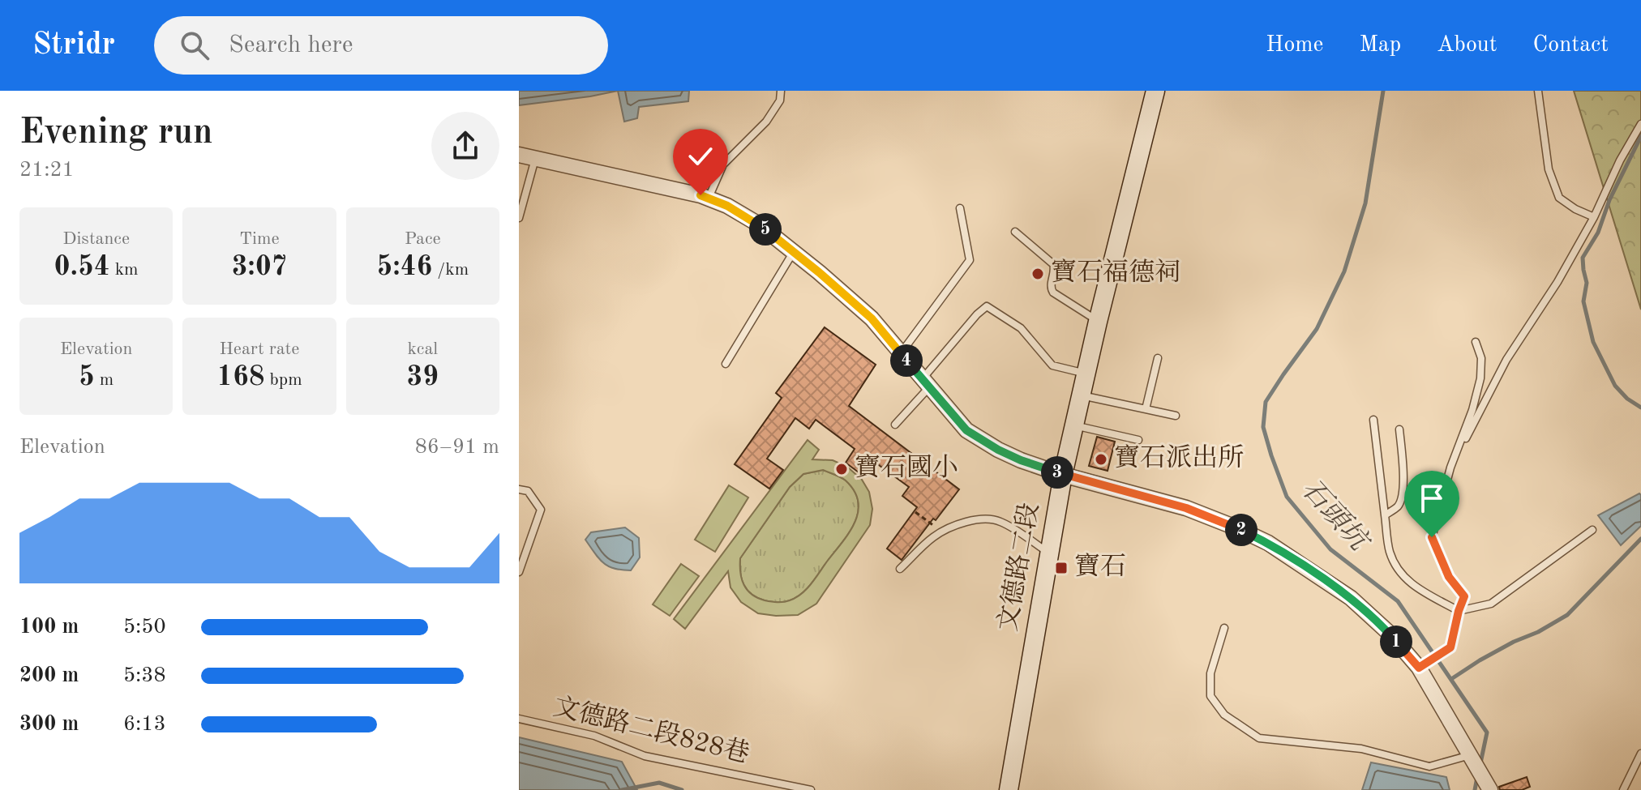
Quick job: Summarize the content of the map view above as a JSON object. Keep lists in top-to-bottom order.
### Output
{
  "streets": {
    "main road": ["文德路二段"],
    "lane": ["文德路二段828巷"]
  },
  "water": ["石頭坑"],
  "places": {
    "other": ["寶石福德祠", "寶石派出所", "寶石國小"],
    "transit": ["寶石"]
  },
  "page": {
    "header": "Stridr",
    "search": "Search here",
    "nav": [
      "Home",
      "Map",
      "About",
      "Contact"
    ],
    "heading": ["Evening run", "21:21"],
    "stats": [
      ["Distance", "0.54 km"],
      ["Time", "3:07"],
      ["Pace", "5:46 /km"],
      ["Elevation", "5 m"],
      ["Heart rate", "168 bpm"],
      ["kcal", "39"]
    ],
    "pins": [
      "5",
      "4",
      "3",
      "2",
      "1"
    ],
    "chart": ["Elevation", "86–91 m"],
    "list": [
      {
        "name": "100 m",
        "note": "5:50"
      },
      {
        "name": "200 m",
        "note": "5:38"
      },
      {
        "name": "300 m",
        "note": "6:13"
      }
    ]
  }
}
